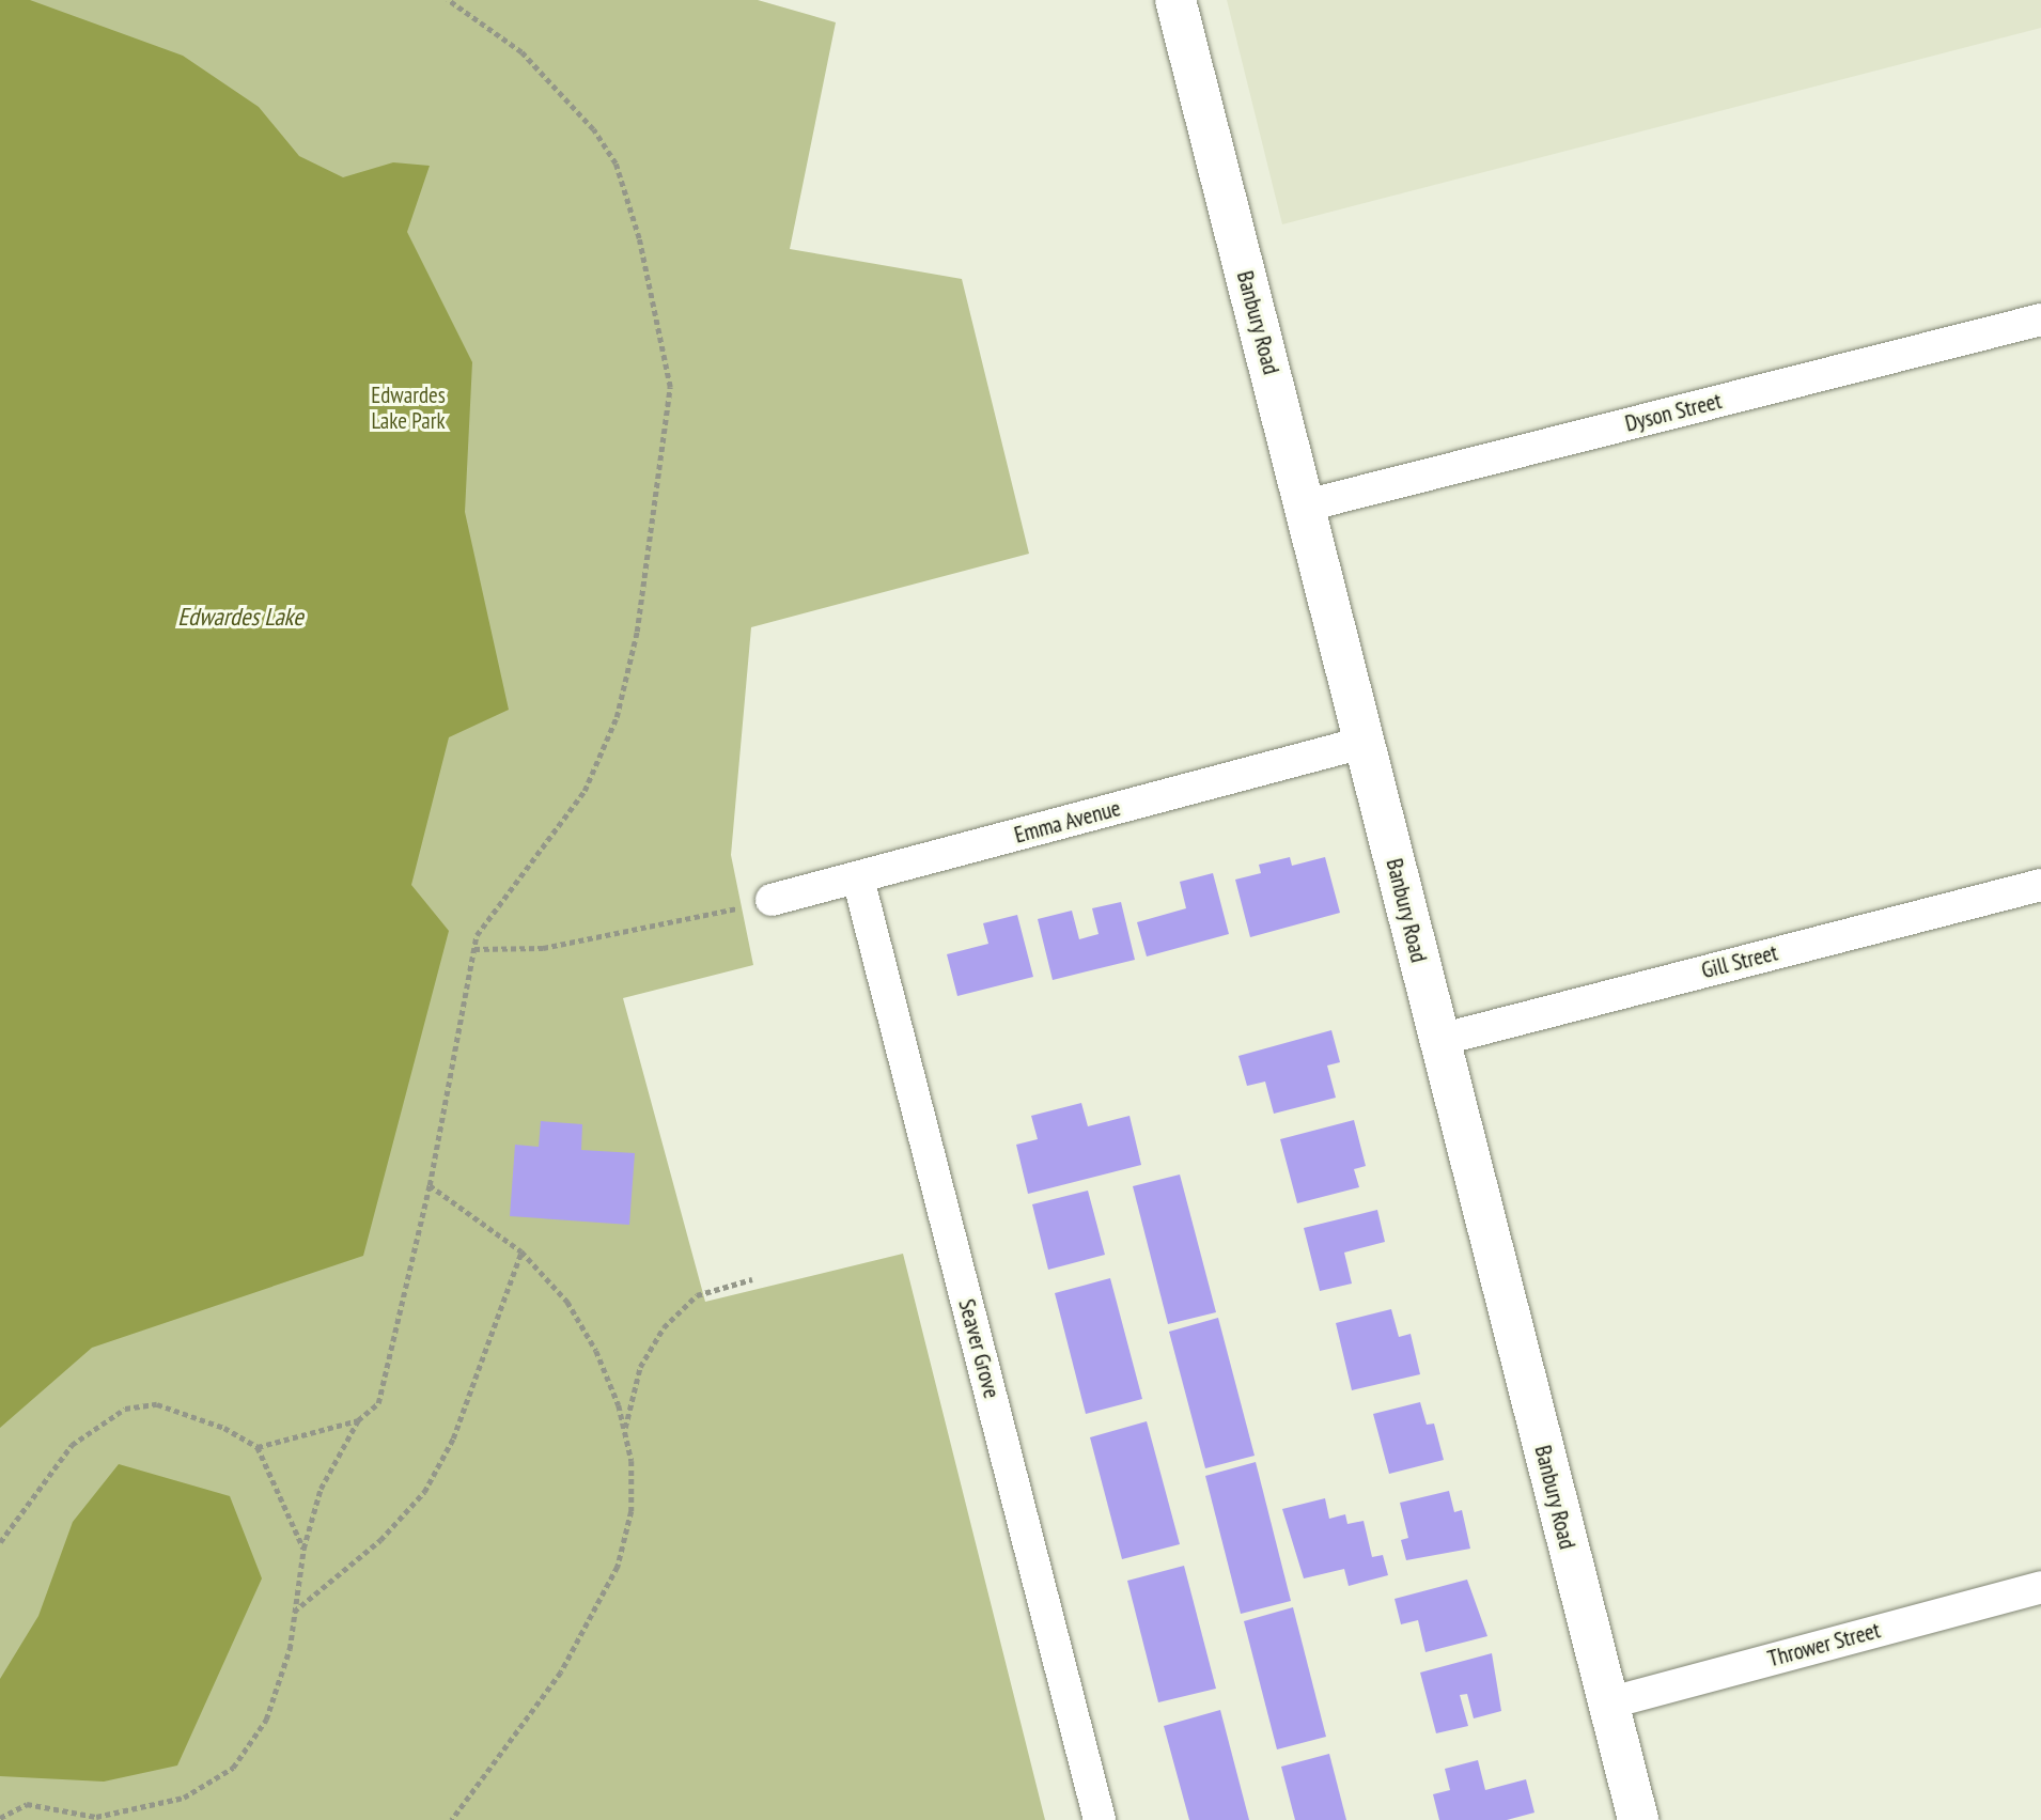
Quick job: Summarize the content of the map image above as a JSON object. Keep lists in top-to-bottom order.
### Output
{
  "streets": {
    "street": [
      "Banbury Road",
      "Dyson Street",
      "Emma Avenue",
      "Gill Street",
      "Seaver Grove",
      "Thrower Street"
    ]
  },
  "crossings": [
    ["Banbury Road", "Dyson Street"],
    ["Banbury Road", "Emma Avenue"],
    ["Banbury Road", "Gill Street"],
    ["Banbury Road", "Thrower Street"],
    ["Emma Avenue", "Seaver Grove"]
  ],
  "water": ["Edwardes Lake"],
  "parks": ["Edwardes Lake Park"]
}
